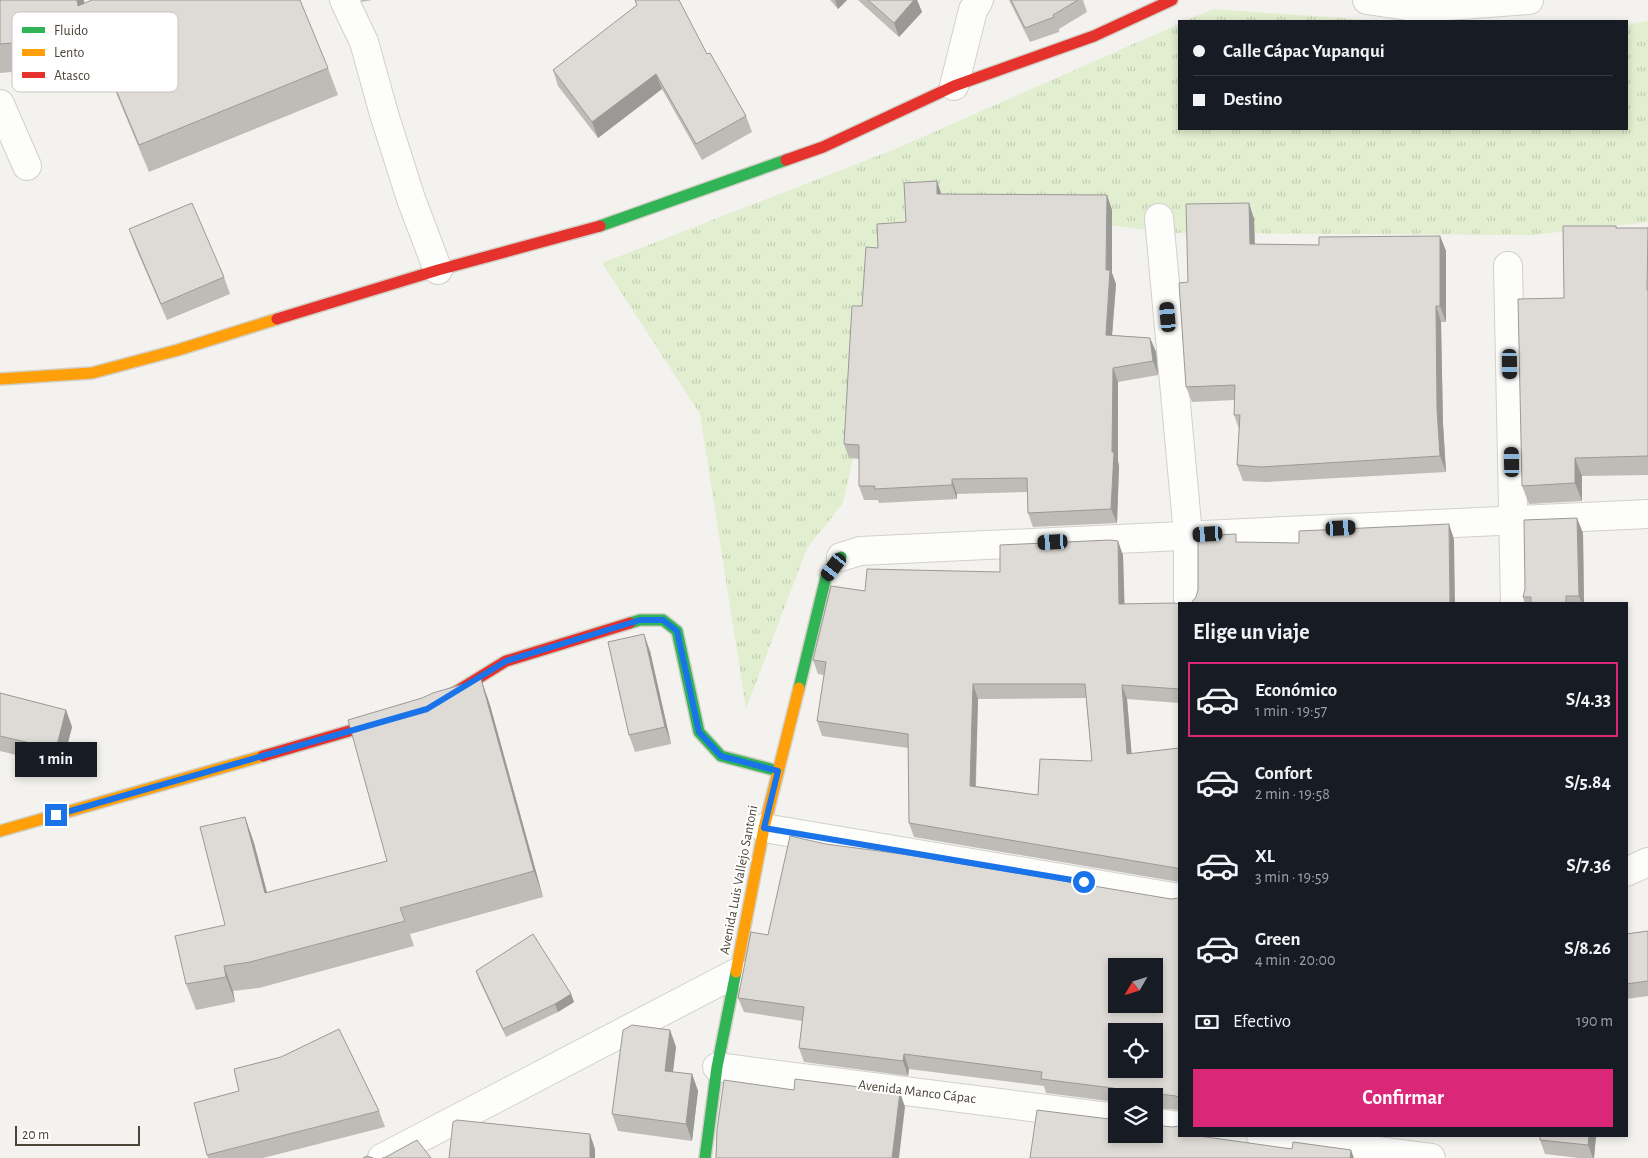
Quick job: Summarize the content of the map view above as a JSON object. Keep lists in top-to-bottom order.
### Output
{
  "streets": {
    "street": ["Avenida Luis Vallejo Santoni", "Avenida Manco Cápac"]
  },
  "crossings": [
    ["Avenida Luis Vallejo Santoni", "Avenida Manco Cápac"]
  ],
  "legend": ["Fluido", "Lento", "Atasco"],
  "scale_bar": "20 m",
  "north": "bottom left",
  "page": {
    "banner": ["Calle Cápac Yupanqui", "Destino"],
    "heading": "Elige un viaje",
    "list": [
      {
        "name": "Económico",
        "note": "1 min · 19:57",
        "value": "S/4.33"
      },
      {
        "name": "Confort",
        "note": "2 min · 19:58",
        "value": "S/5.84"
      },
      {
        "name": "XL",
        "note": "3 min · 19:59",
        "value": "S/7.36"
      },
      {
        "name": "Green",
        "note": "4 min · 20:00",
        "value": "S/8.26"
      }
    ],
    "bubble": "1 min",
    "pay": ["Efectivo", "190 m"],
    "buttons": "Confirmar",
    "scale": "20 m"
  }
}
